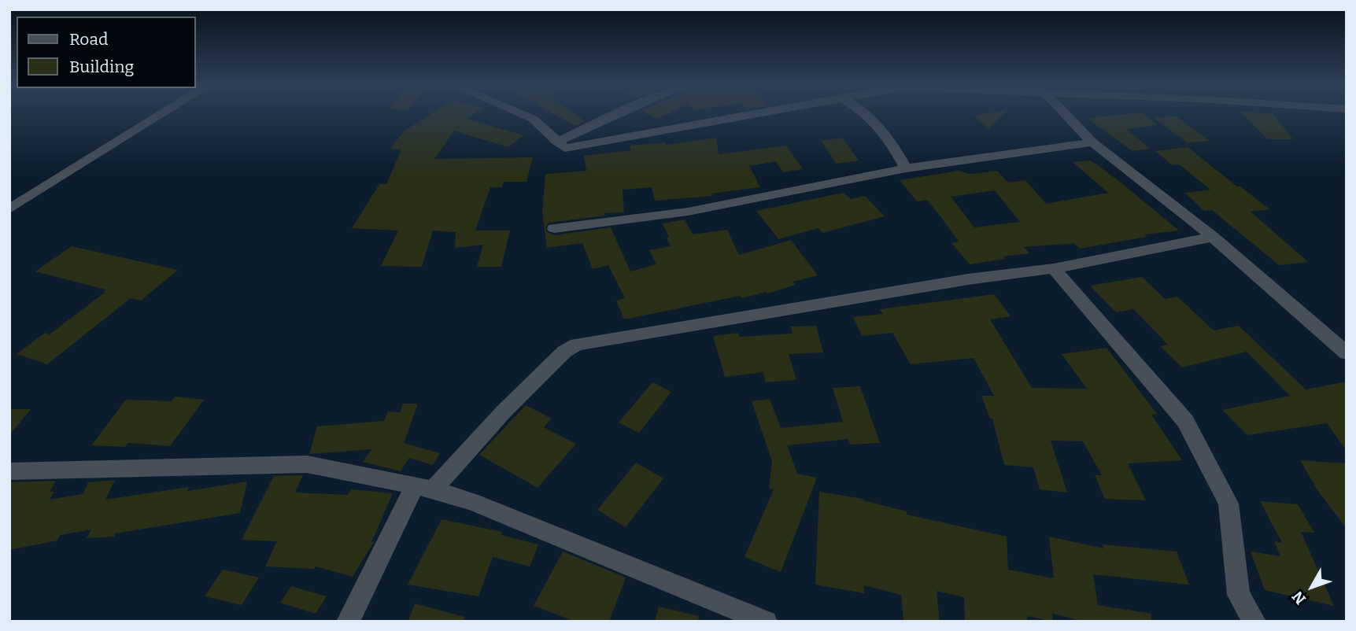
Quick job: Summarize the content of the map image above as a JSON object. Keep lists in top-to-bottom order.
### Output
{
  "legend": ["Road", "Building"],
  "north": "bottom left"
}
